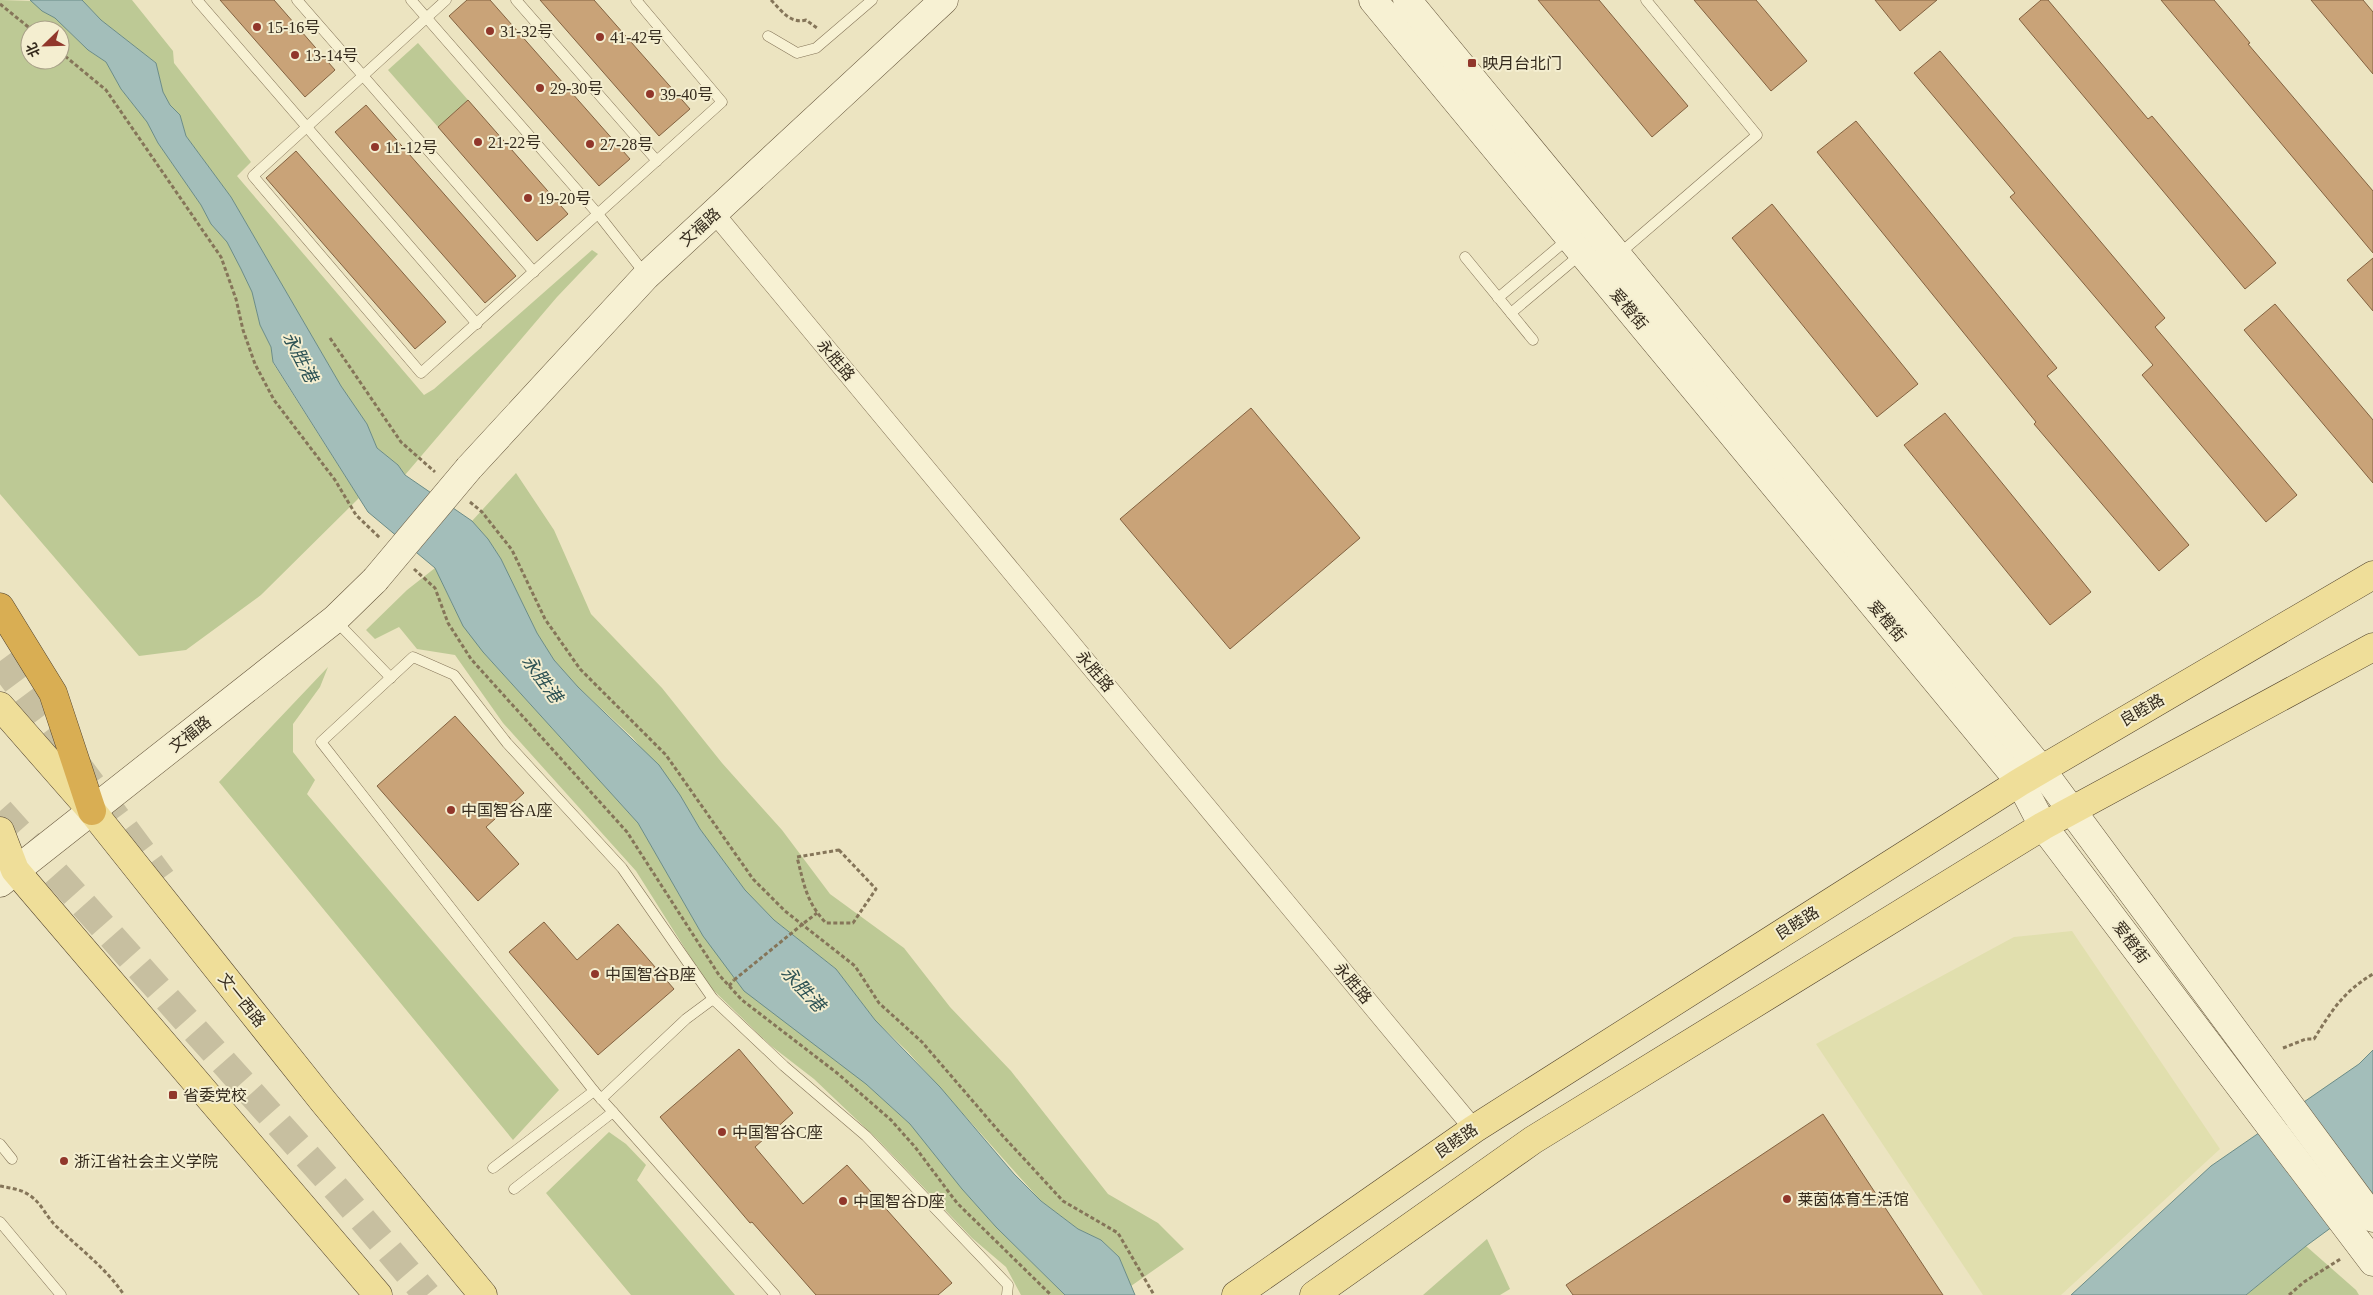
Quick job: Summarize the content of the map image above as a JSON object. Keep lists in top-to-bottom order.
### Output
{
  "streets": {
    "main road": ["良睦路", "文一西路"],
    "street": ["文福路", "爱橙街", "永胜路"]
  },
  "crossings": [
    ["文福路", "永胜路"],
    ["文福路", "文一西路"],
    ["爱橙街", "良睦路"],
    ["永胜路", "良睦路"]
  ],
  "water": ["永胜港"],
  "places": {
    "other": [
      "15-16号",
      "31-32号",
      "41-42号",
      "13-14号",
      "29-30号",
      "39-40号",
      "21-22号",
      "27-28号",
      "11-12号",
      "19-20号",
      "中国智谷A座",
      "中国智谷B座",
      "中国智谷C座",
      "浙江省社会主义学院",
      "莱茵体育生活馆",
      "中国智谷D座"
    ],
    "transit": ["映月台北门", "省委党校"]
  },
  "north": "bottom left"
}
